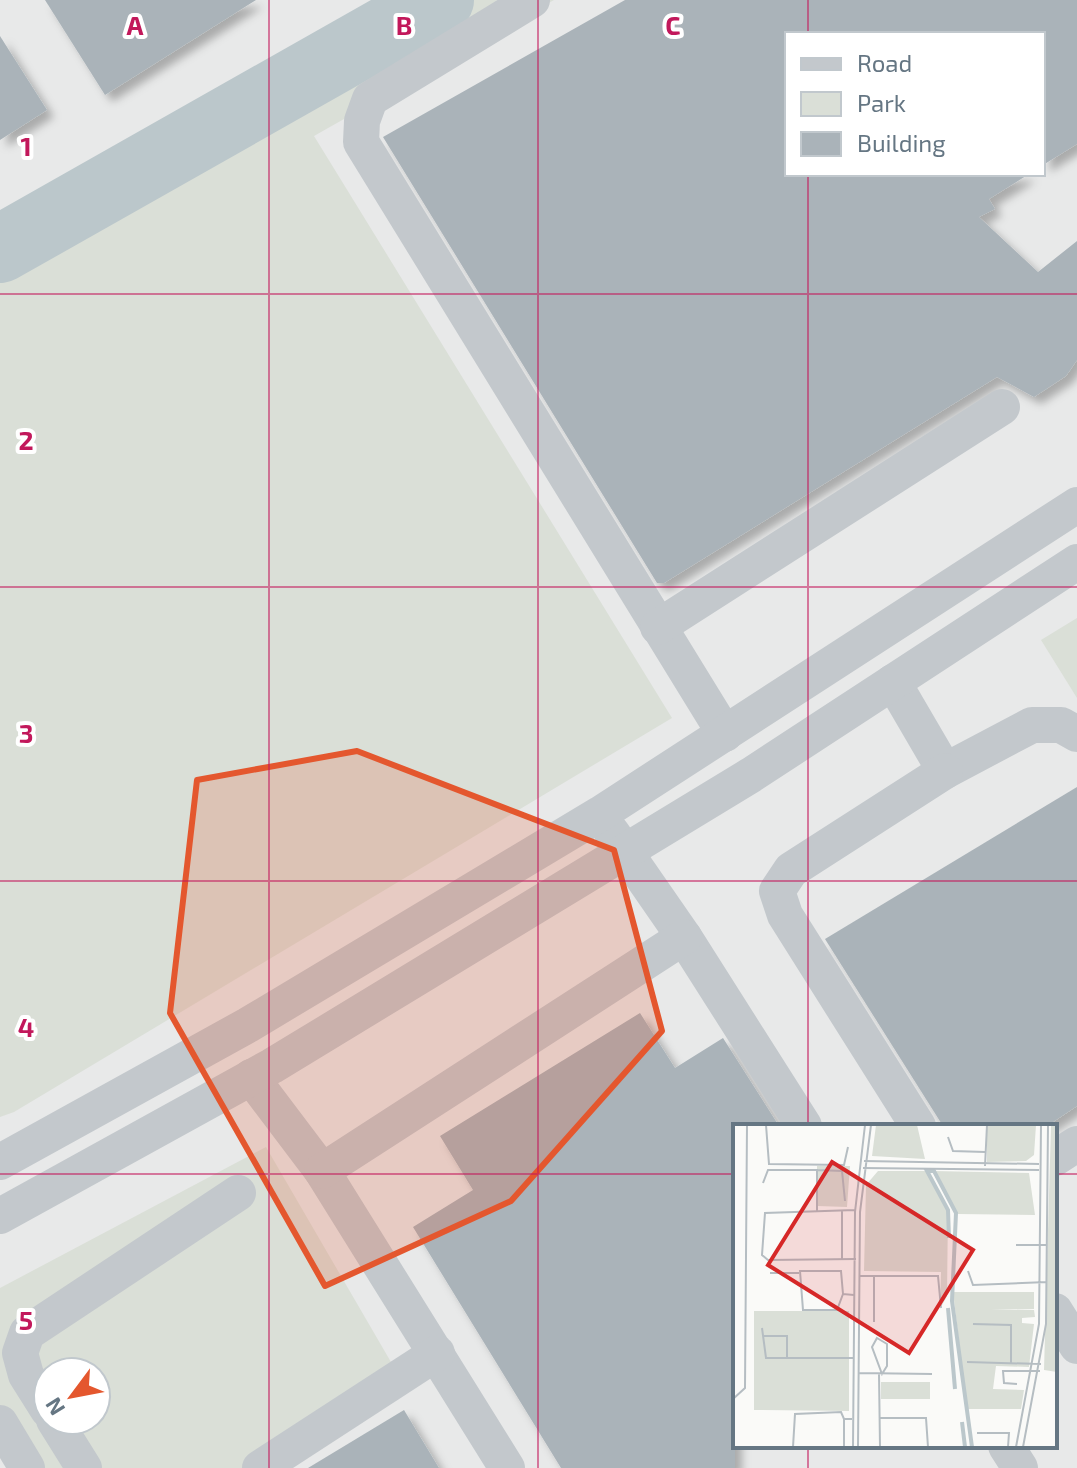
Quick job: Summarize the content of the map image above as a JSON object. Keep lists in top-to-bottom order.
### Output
{
  "legend": ["Road", "Park", "Building"],
  "north": "bottom left",
  "grid": {
    "columns": ["A", "B", "C"],
    "rows": [
      "1",
      "2",
      "3",
      "4",
      "5"
    ]
  }
}
